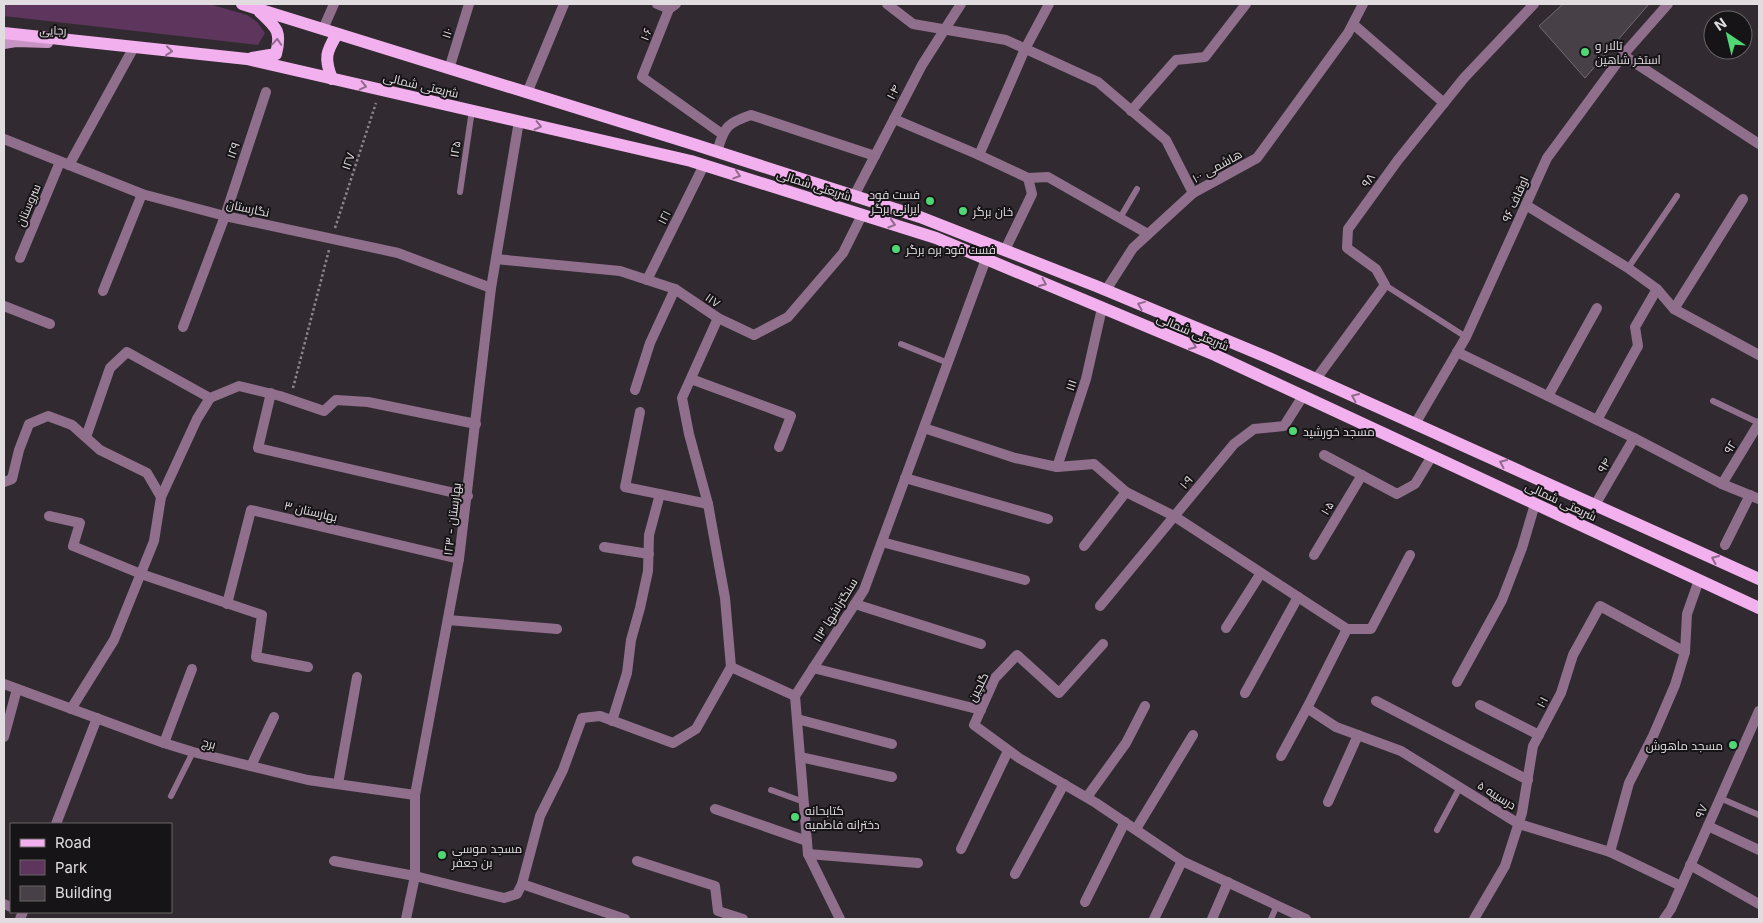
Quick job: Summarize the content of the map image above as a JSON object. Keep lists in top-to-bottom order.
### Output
{
  "streets": {
    "main road": ["رجایی", "شریعتی شمالی"],
    "street": [
      "۱۱۰",
      "۱۰۶",
      "۱۰۴",
      "۱۲۹",
      "هاشمی ۱۰۰",
      "۹۸",
      "اوقاف ۹۶",
      "سروستان",
      "نگارستان",
      "۱۲۱",
      "۱۱۷",
      "۱۱۱",
      "۹۲",
      "۹۴",
      "۱۰۹",
      "۱۰۵",
      "بهارستان ۳",
      "بهارستان - ۱۲۳",
      "سنگتراشها ۱۱۳",
      "گلچین",
      "۱۰۱",
      "برج",
      "درسیبه ۵",
      "۹۷"
    ],
    "lane": ["۱۲۵"],
    "path": ["۱۲۷"]
  },
  "crossings": [
    ["رجایی", "شریعتی شمالی"],
    ["۱۱۰", "شریعتی شمالی"],
    ["شریعتی شمالی", "۱۰۴"],
    ["شریعتی شمالی", "۱۲۵"],
    ["شریعتی شمالی", "۱۲۷"],
    ["شریعتی شمالی", "هاشمی ۱۰۰"],
    ["شریعتی شمالی", "اوقاف ۹۶"],
    ["شریعتی شمالی", "سروستان"],
    ["شریعتی شمالی", "۱۲۱"],
    ["شریعتی شمالی", "۱۱۷"],
    ["شریعتی شمالی", "۱۱۱"],
    ["شریعتی شمالی", "۹۴"],
    ["شریعتی شمالی", "۱۰۹"],
    ["شریعتی شمالی", "بهارستان - ۱۲۳"],
    ["شریعتی شمالی", "سنگتراشها ۱۱۳"],
    ["۱۲۹", "نگارستان"],
    ["۱۲۷", "نگارستان"],
    ["سروستان", "نگارستان"],
    ["نگارستان", "بهارستان - ۱۲۳"],
    ["۱۲۱", "۱۱۷"],
    ["۱۱۷", "بهارستان - ۱۲۳"],
    ["بهارستان ۳", "بهارستان - ۱۲۳"],
    ["بهارستان - ۱۲۳", "برج"],
    ["۱۰۱", "درسیبه ۵"],
    ["درسیبه ۵", "۹۷"]
  ],
  "places": [
    "تالار و استخر شاهین",
    "فست فود ایرانی برگر",
    "خان برگر",
    "فست فود بره برگر",
    "مسجد خورشید",
    "مسجد ماهوش",
    "کتابحانه دخترانه فاطمیه",
    "مسجد موسی بن جعفر"
  ],
  "legend": ["Road", "Park", "Building"],
  "north": "top left"
}
